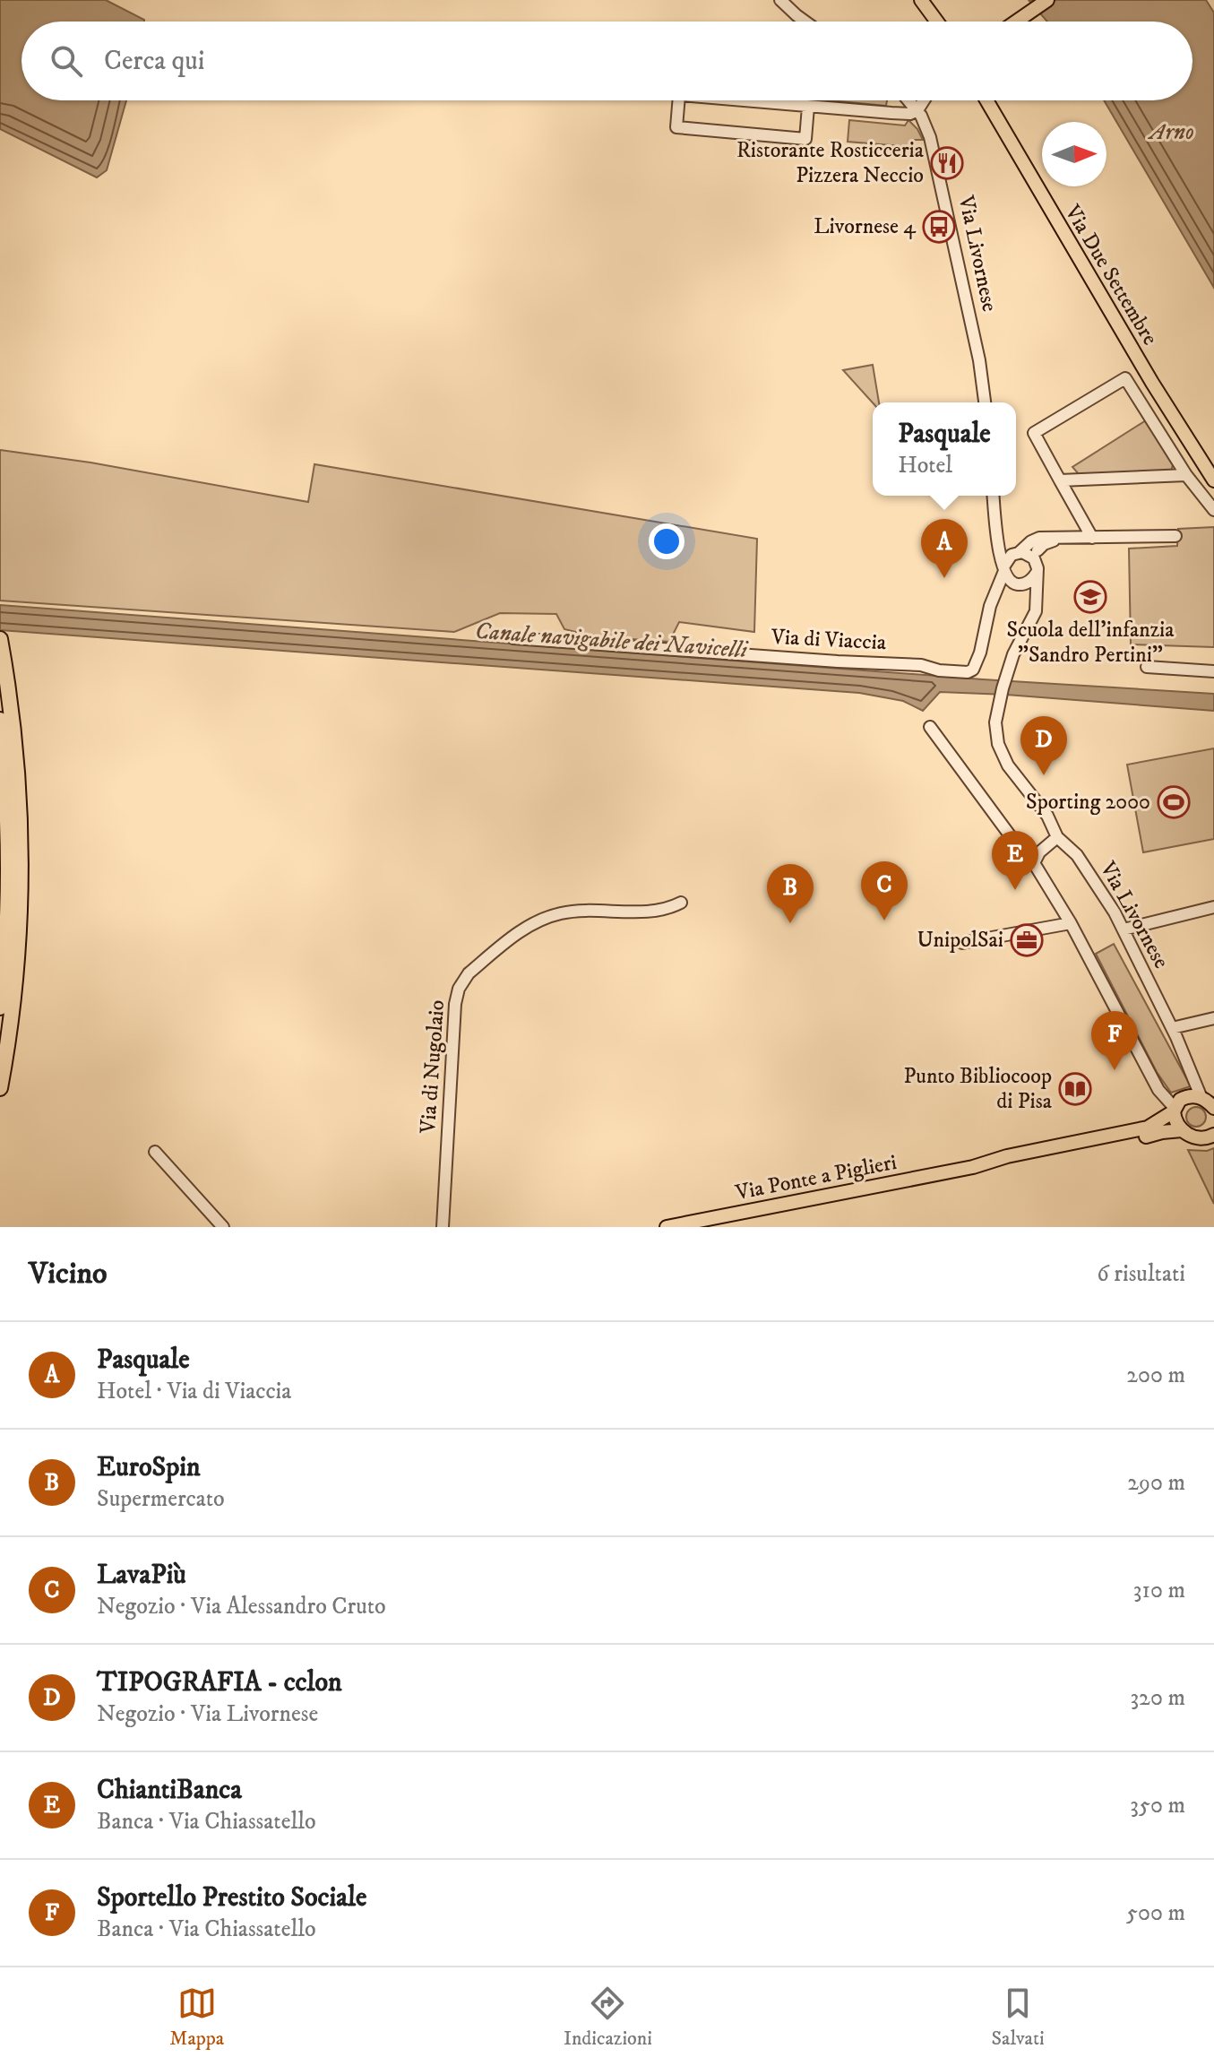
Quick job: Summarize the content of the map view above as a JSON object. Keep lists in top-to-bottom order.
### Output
{
  "streets": {
    "main road": ["Via Due Settembre", "Via Ponte a Piglieri"],
    "street": ["Via Livornese", "Via di Viaccia", "Via di Nugolaio"]
  },
  "crossings": [
    ["Via Livornese", "Via di Viaccia"],
    ["Via Livornese", "Via Ponte a Piglieri"]
  ],
  "water": ["Arno", "Canale navigabile dei Navicelli"],
  "places": {
    "restaurant": ["Ristorante Rosticceria Pizzera Neccio"],
    "bus stop": ["Livornese 4"],
    "school or university": ["Scuola dell'infanzia \"Sandro Pertini\""],
    "sports": ["Sporting 2000"],
    "office": ["UnipolSai"],
    "library": ["Punto Bibliocoop di Pisa"]
  },
  "north": "right",
  "page": {
    "search": "Cerca qui",
    "popup": ["Pasquale", "Hotel"],
    "pins": [
      "A",
      "D",
      "E",
      "C",
      "B",
      "F"
    ],
    "heading": ["Vicino", "6 risultati"],
    "list": [
      {
        "mark": "A",
        "name": "Pasquale",
        "note": "Hotel · Via di Viaccia",
        "value": "200 m"
      },
      {
        "mark": "B",
        "name": "EuroSpin",
        "note": "Supermercato",
        "value": "290 m"
      },
      {
        "mark": "C",
        "name": "LavaPiù",
        "note": "Negozio · Via Alessandro Cruto",
        "value": "310 m"
      },
      {
        "mark": "D",
        "name": "TIPOGRAFIA - cclon",
        "note": "Negozio · Via Livornese",
        "value": "320 m"
      },
      {
        "mark": "E",
        "name": "ChiantiBanca",
        "note": "Banca · Via Chiassatello",
        "value": "350 m"
      },
      {
        "mark": "F",
        "name": "Sportello Prestito Sociale",
        "note": "Banca · Via Chiassatello",
        "value": "500 m"
      }
    ],
    "nav": ["Mappa", "Indicazioni", "Salvati"]
  }
}
